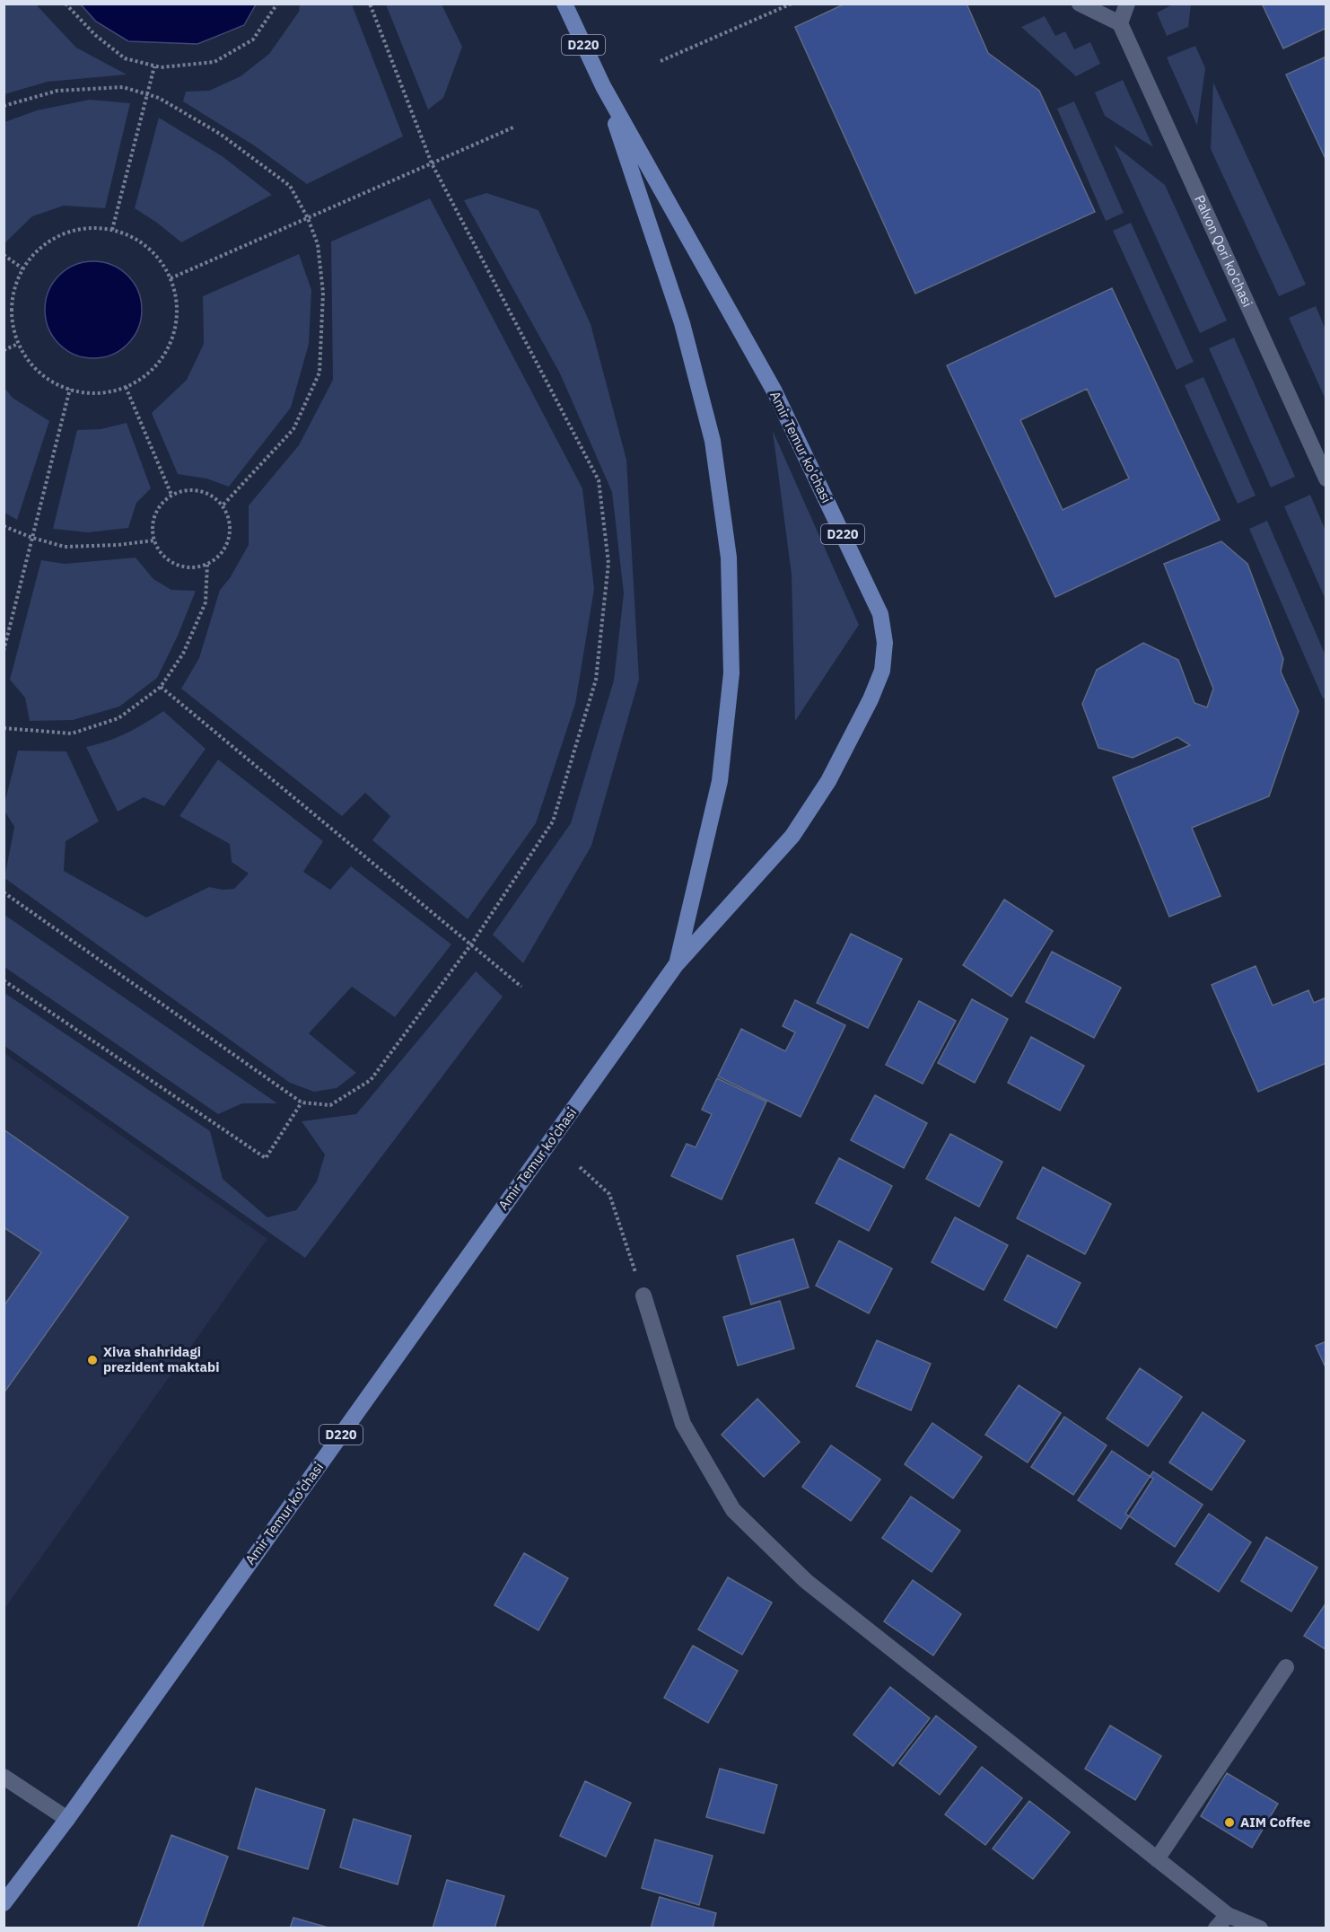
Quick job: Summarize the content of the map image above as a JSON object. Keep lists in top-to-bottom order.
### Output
{
  "streets": {
    "main road": ["D220", "Amir Temur ko'chasi"],
    "street": ["Palvon Qori ko'chasi"]
  },
  "places": ["Xiva shahridagi prezident maktabi", "AIM Coffee"]
}
